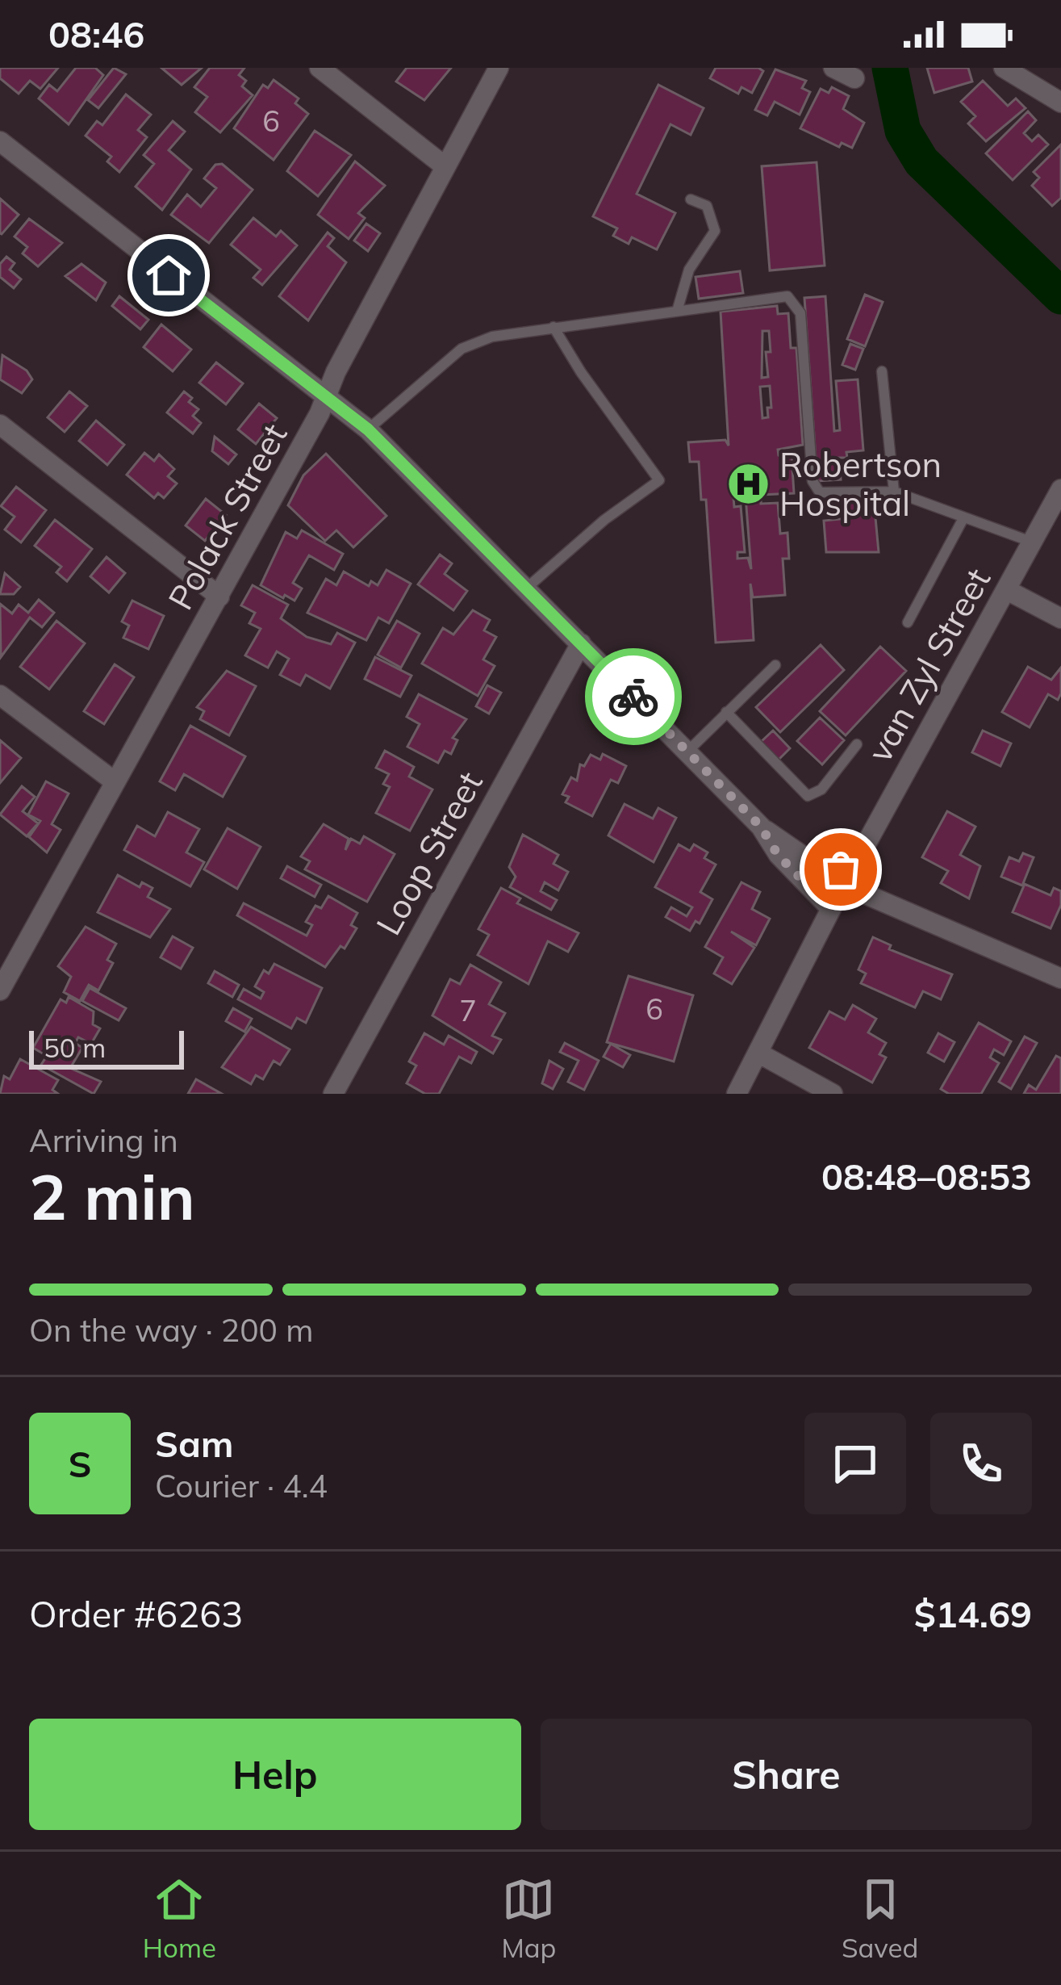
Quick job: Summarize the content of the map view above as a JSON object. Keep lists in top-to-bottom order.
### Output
{
  "streets": {
    "street": ["Polack Street", "van Zyl Street", "Loop Street"]
  },
  "places": {
    "hospital": ["Robertson Hospital"]
  },
  "house_numbers": ["6", "6", "7"],
  "scale_bar": "50 m",
  "page": {
    "status": "08:46",
    "scale": "50 m",
    "heading": ["2 min", "Arriving in", "08:48–08:53"],
    "panel": [
      "Sam",
      "Courier · 4.4",
      "Order #6263",
      "$14.69"
    ],
    "bar": "On the way · 200 m",
    "round": "S",
    "buttons": ["Help", "Share"],
    "tabs": ["Home", "Map", "Saved"]
  }
}
